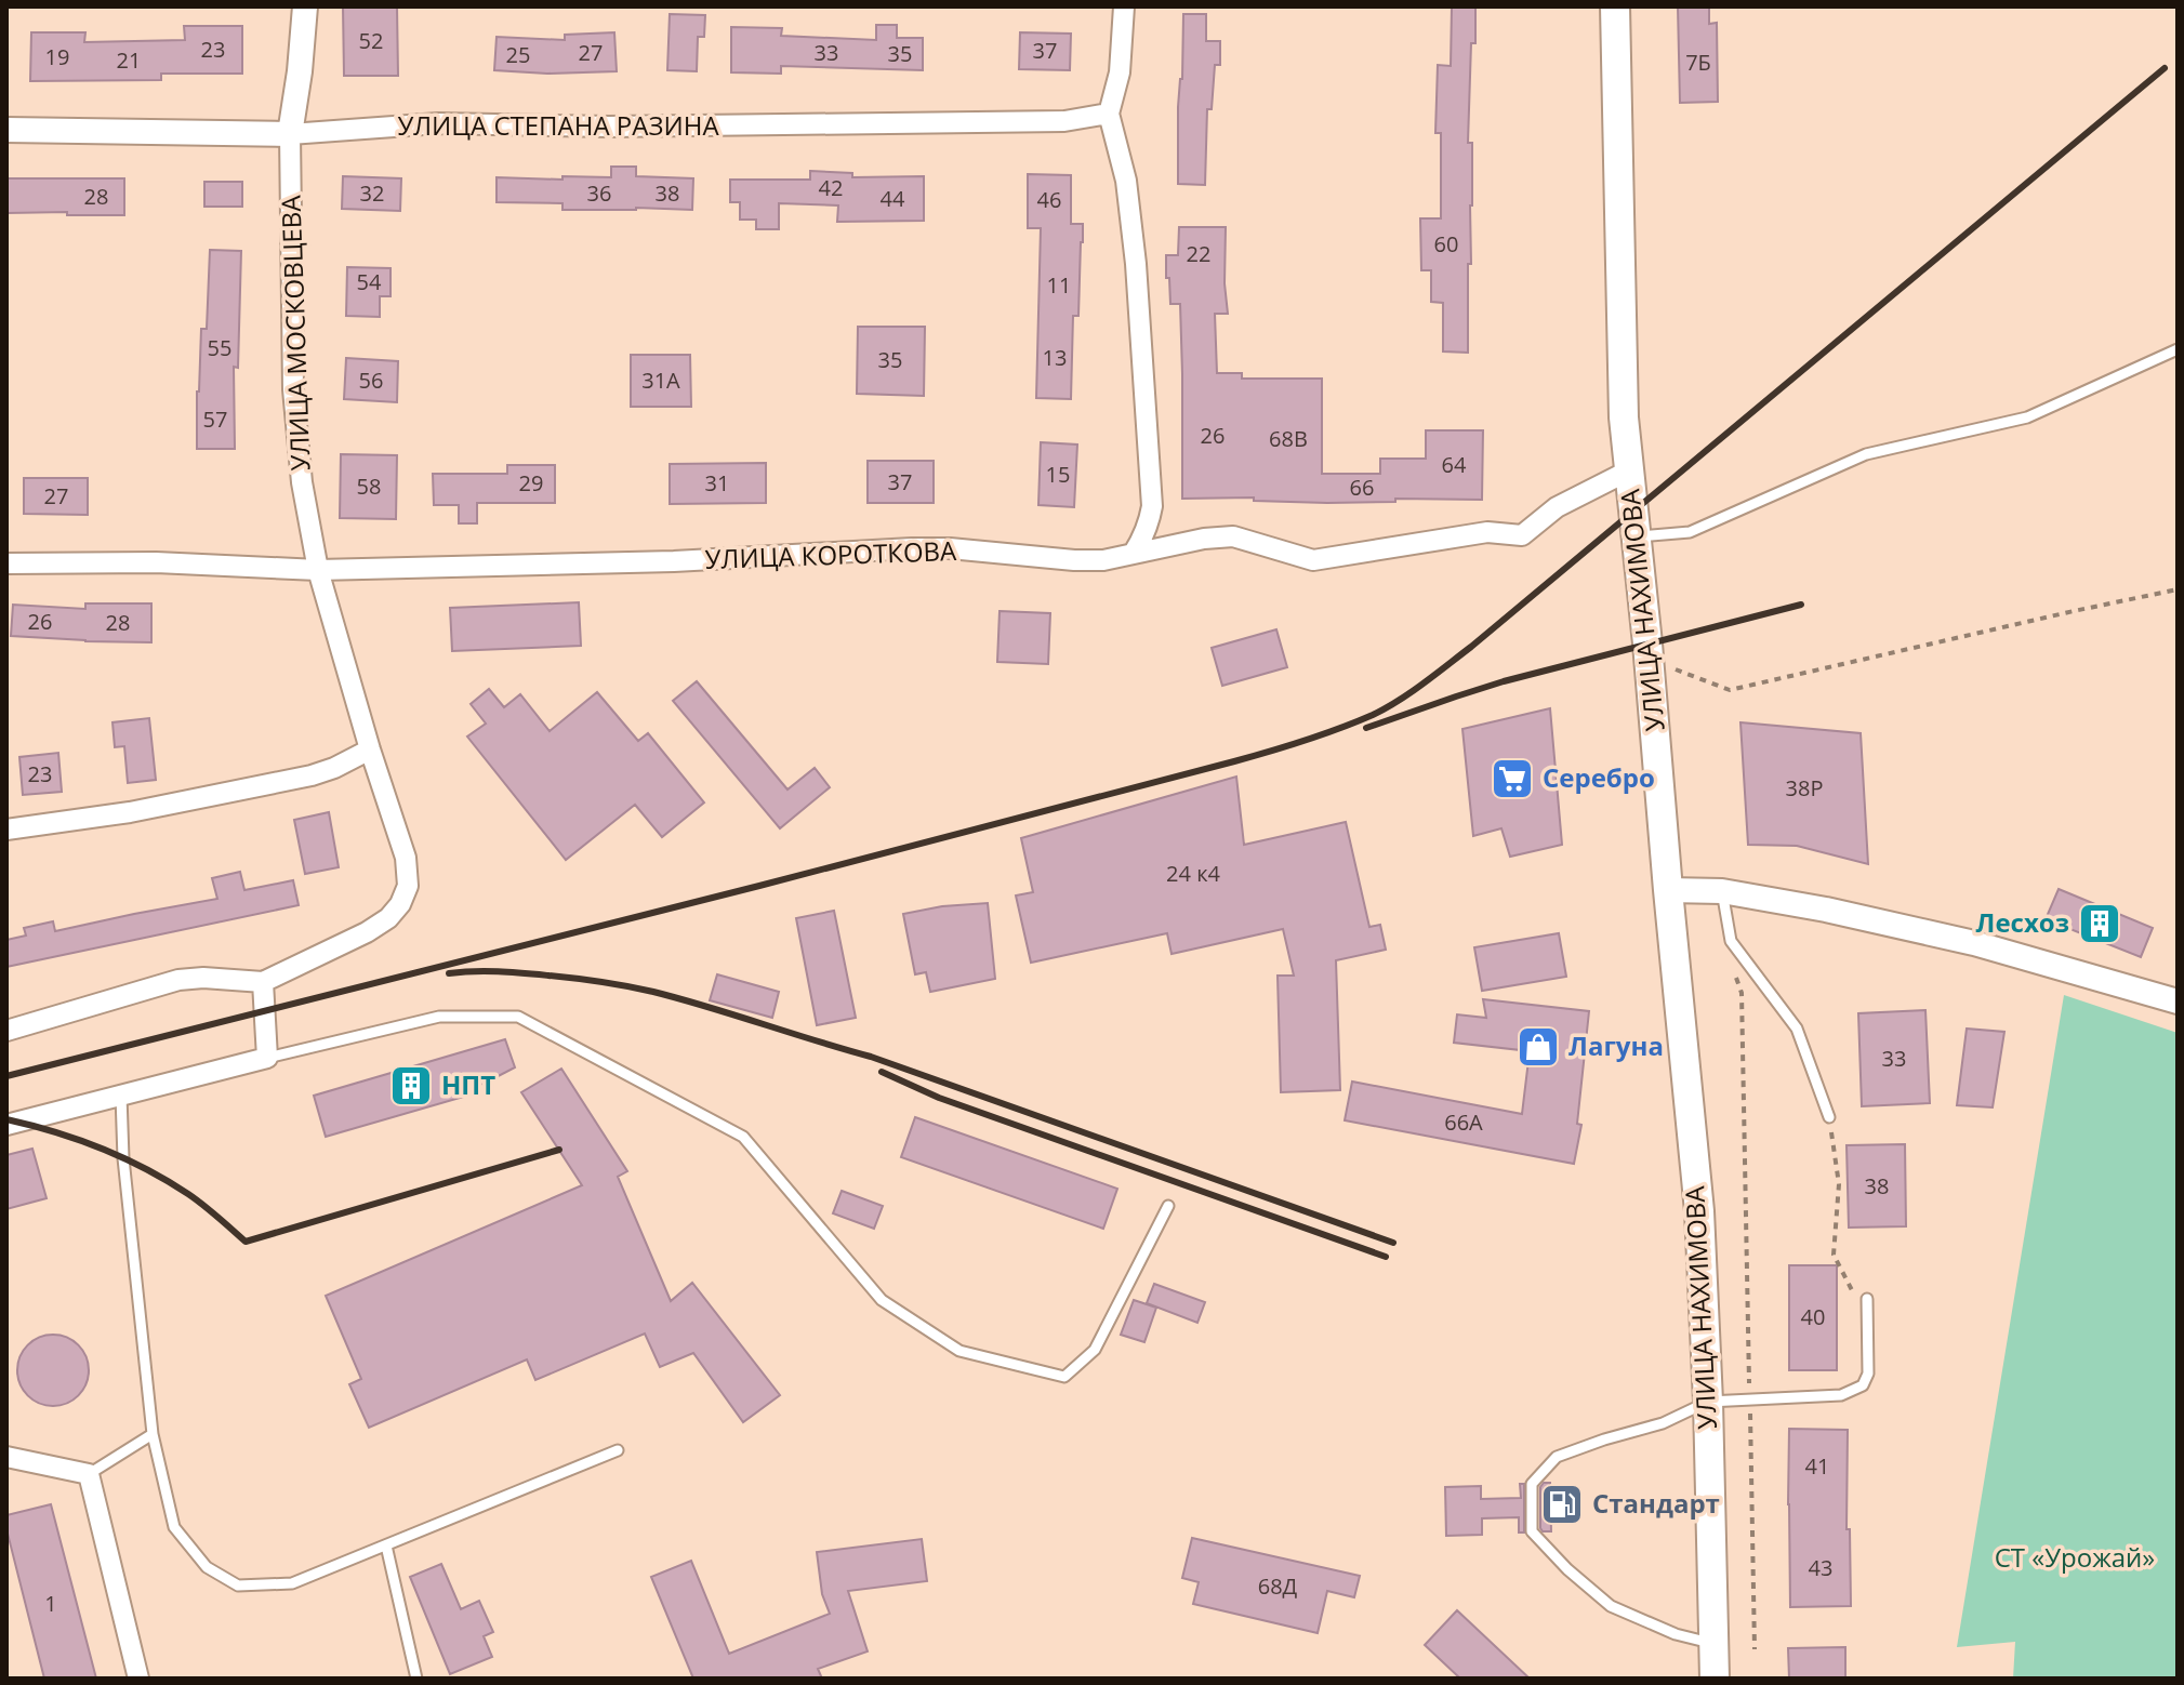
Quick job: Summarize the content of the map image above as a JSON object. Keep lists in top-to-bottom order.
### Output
{
  "streets": {
    "main road": ["УЛИЦА НАХИМОВА"],
    "street": ["УЛИЦА СТЕПАНА РАЗИНА", "УЛИЦА МОСКОВЦЕВА", "УЛИЦА КОРОТКОВА"]
  },
  "crossings": [
    ["УЛИЦА СТЕПАНА РАЗИНА", "УЛИЦА МОСКОВЦЕВА"],
    ["УЛИЦА МОСКОВЦЕВА", "УЛИЦА КОРОТКОВА"],
    ["УЛИЦА КОРОТКОВА", "УЛИЦА НАХИМОВА"]
  ],
  "parks": ["СТ «Урожай»"],
  "places": {
    "supermarket": ["Серебро"],
    "building": ["Лесхоз", "НПТ"],
    "shop": ["Лагуна"],
    "fuel station": ["Стандарт"]
  },
  "house_numbers": [
    "52",
    "23",
    "37",
    "27",
    "33",
    "35",
    "25",
    "19",
    "21",
    "7Б",
    "42",
    "32",
    "36",
    "38",
    "28",
    "44",
    "46",
    "60",
    "22",
    "54",
    "11",
    "55",
    "13",
    "35",
    "56",
    "31А",
    "57",
    "26",
    "68В",
    "64",
    "15",
    "37",
    "29",
    "31",
    "58",
    "66",
    "27",
    "26",
    "28",
    "23",
    "38Р",
    "24 к4",
    "33",
    "66А",
    "38",
    "40",
    "41",
    "43",
    "68Д",
    "1"
  ]
}
